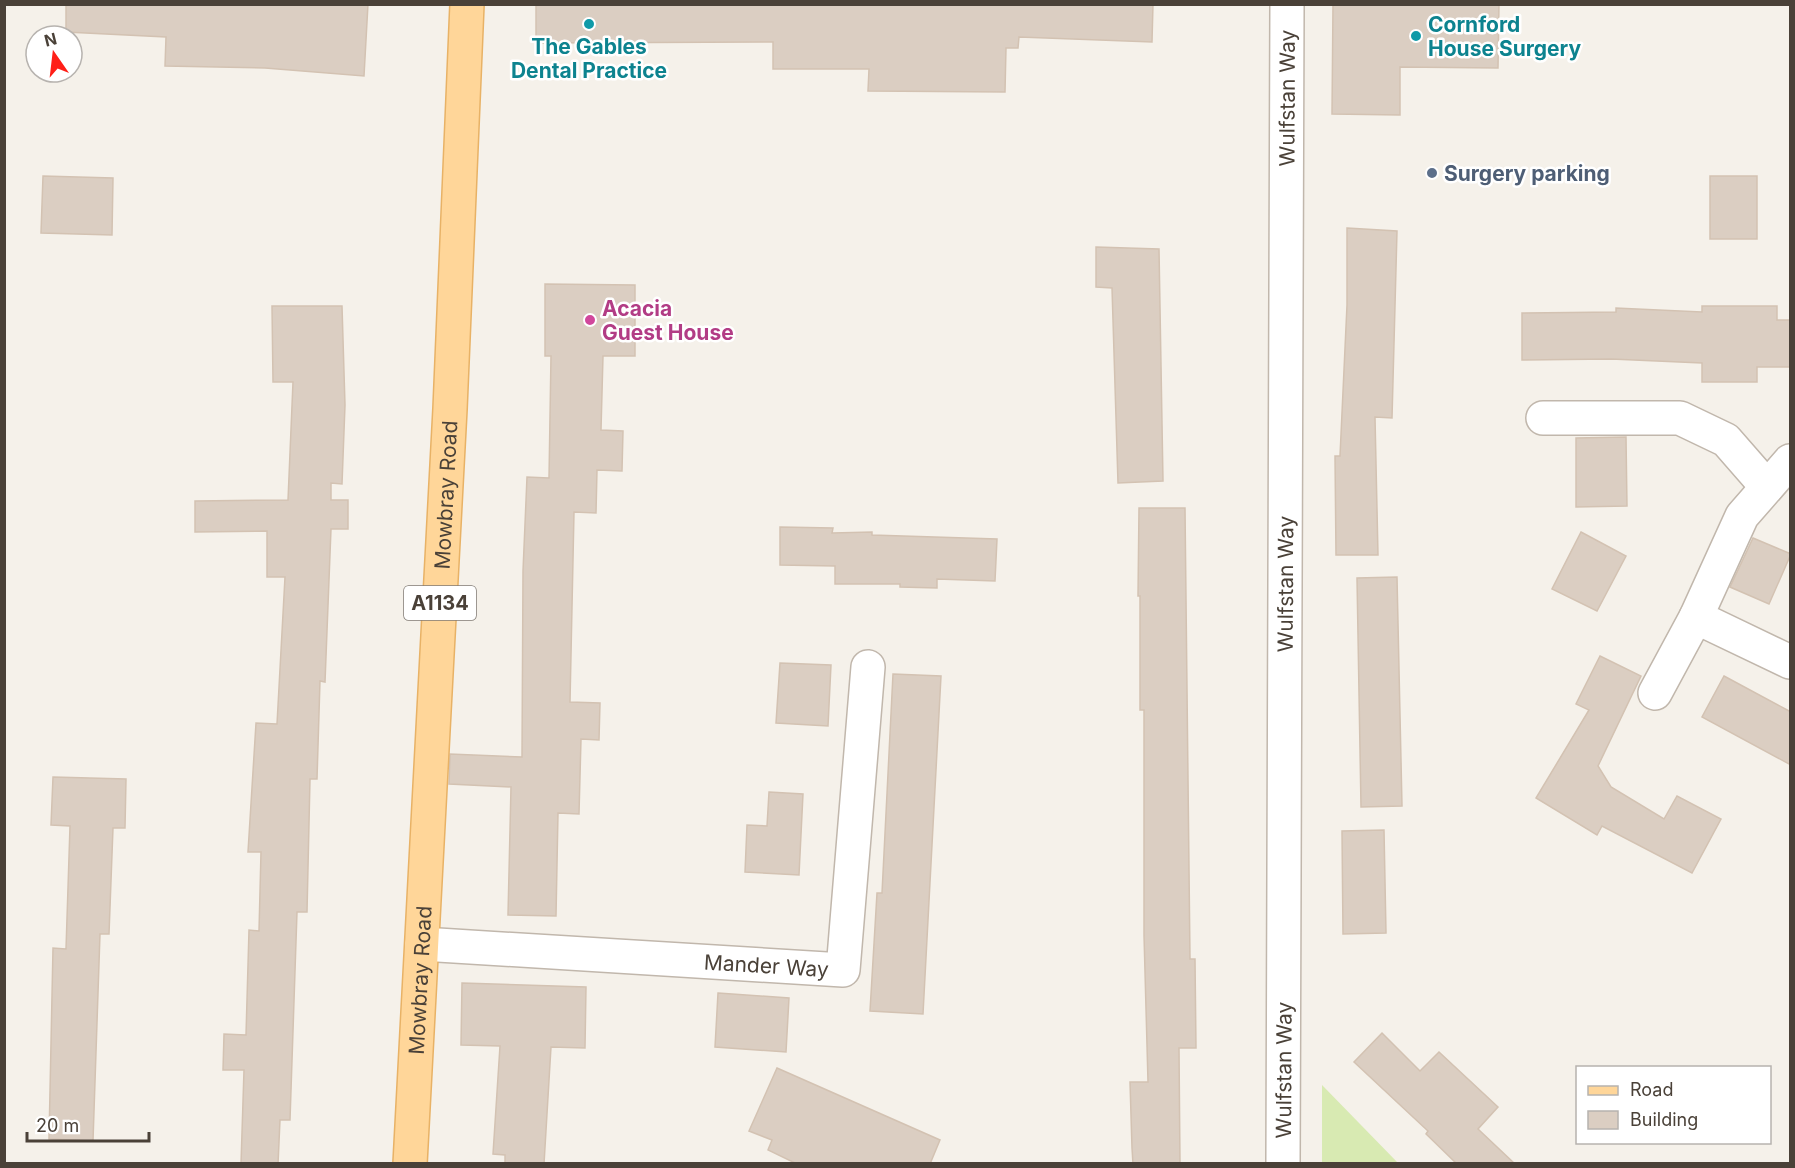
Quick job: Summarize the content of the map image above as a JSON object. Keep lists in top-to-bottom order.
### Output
{
  "streets": {
    "main road": ["Mowbray Road", "A1134"],
    "street": ["Wulfstan Way", "Mander Way"]
  },
  "crossings": [
    ["Mowbray Road", "Mander Way"]
  ],
  "places": [
    "The Gables Dental Practice",
    "Cornford House Surgery",
    "Surgery parking",
    "Acacia Guest House"
  ],
  "legend": ["Road", "Building"],
  "scale_bar": "20 m",
  "north": "top"
}
